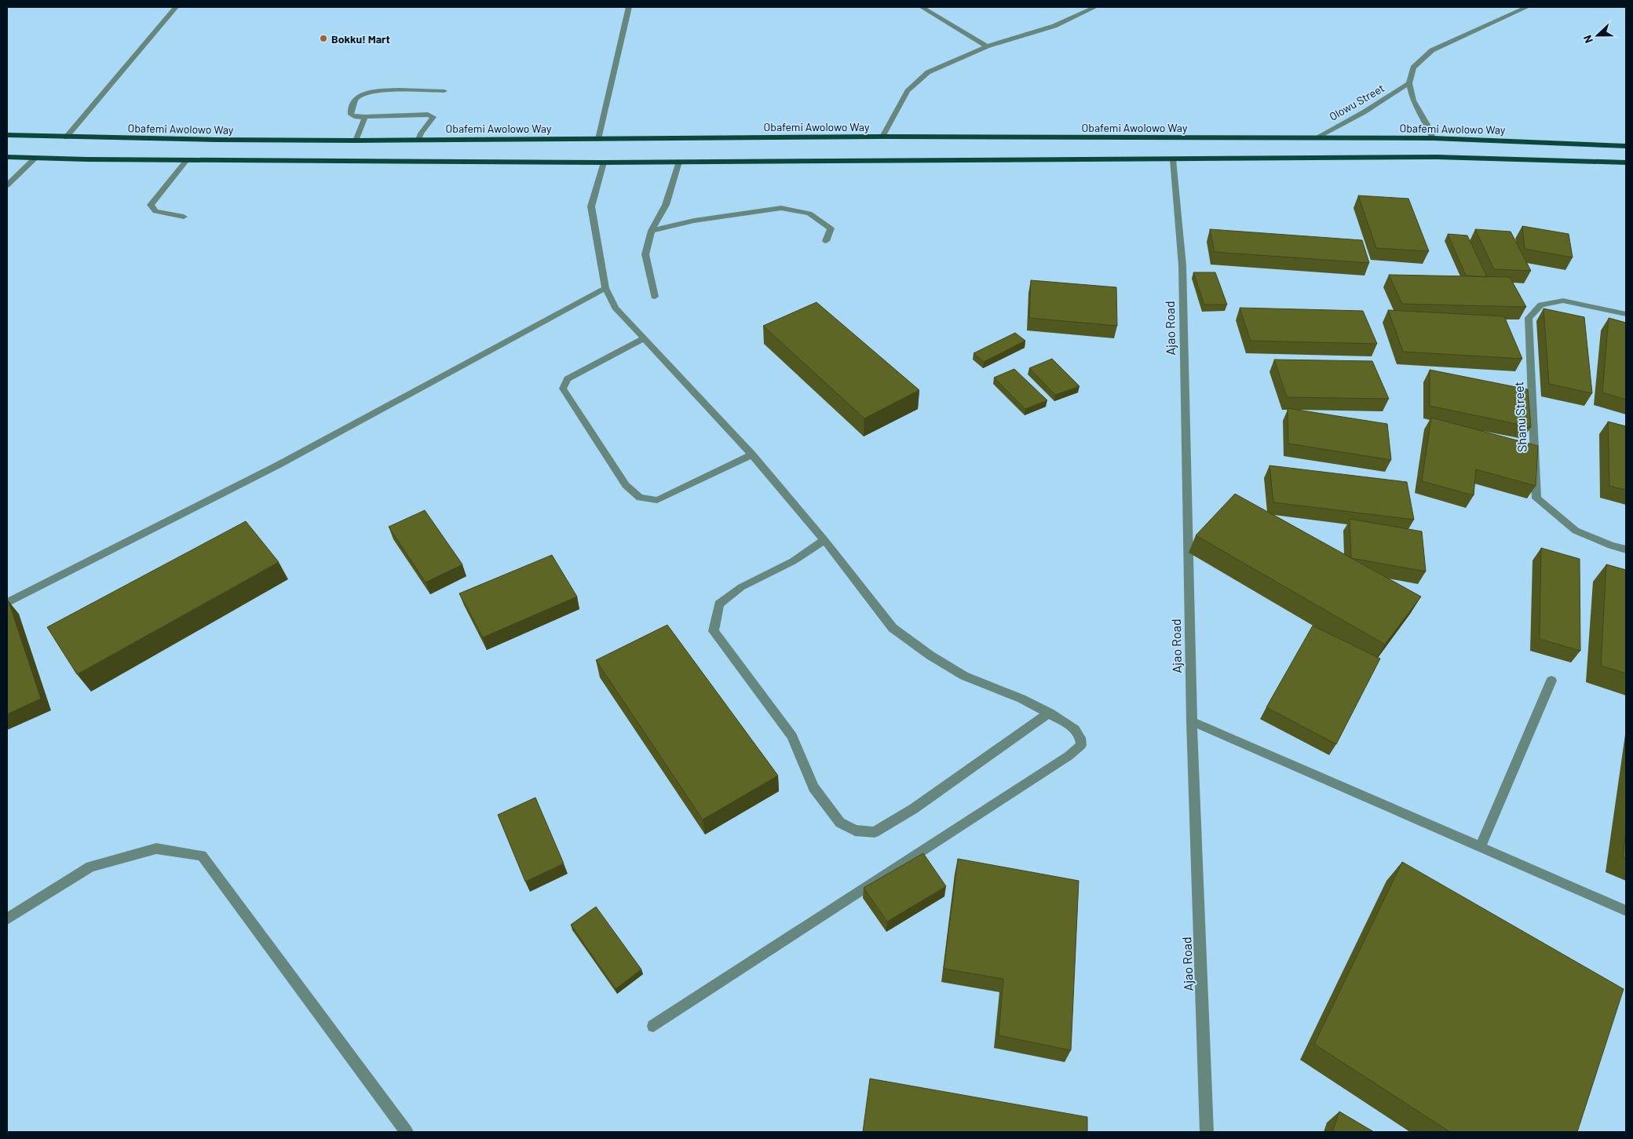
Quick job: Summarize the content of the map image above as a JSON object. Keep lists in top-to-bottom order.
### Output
{
  "streets": {
    "main road": ["Obafemi Awolowo Way"],
    "street": ["Olowu Street", "Ajao Road", "Shanu Street"]
  },
  "crossings": [
    ["Olowu Street", "Obafemi Awolowo Way"]
  ],
  "places": ["Bokku! Mart"],
  "north": "left"
}
